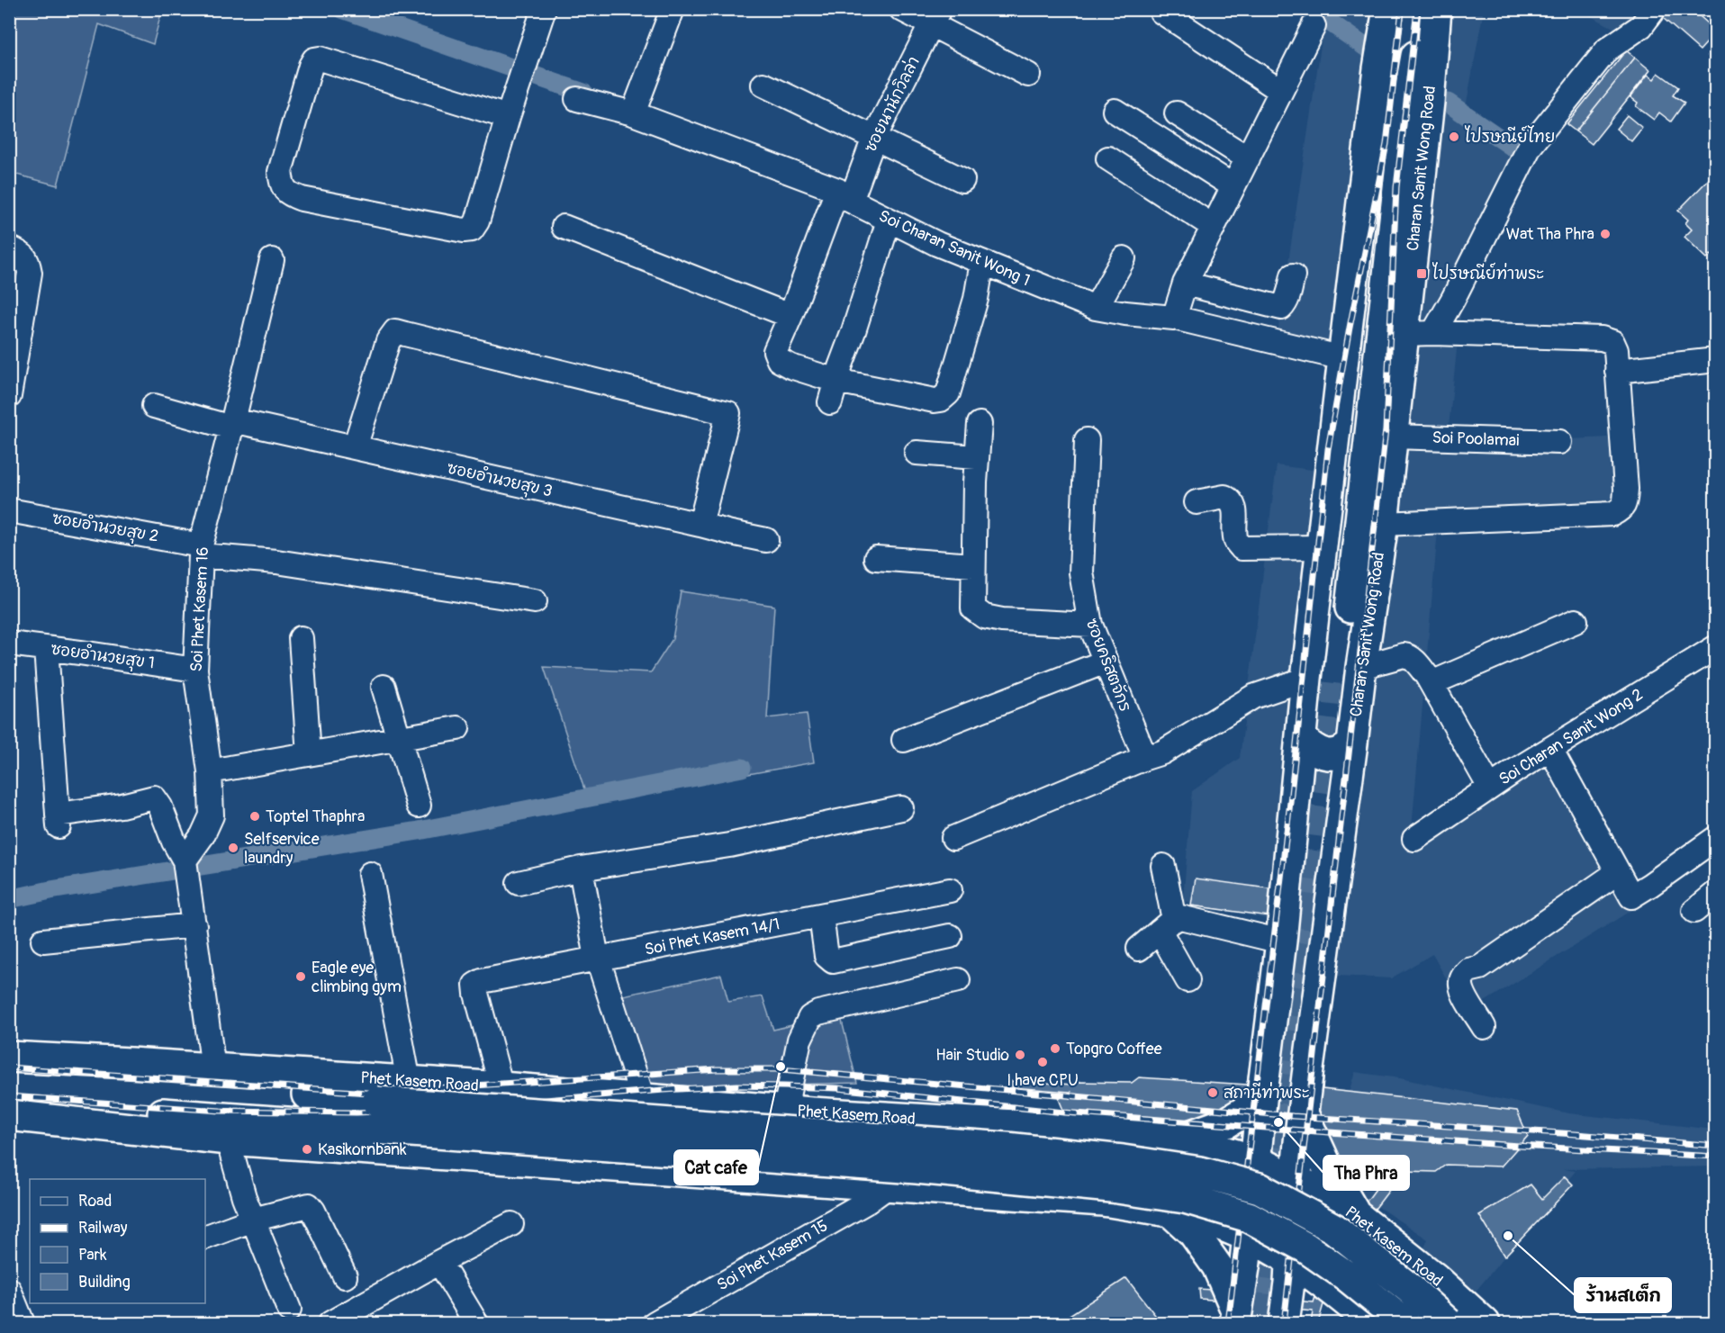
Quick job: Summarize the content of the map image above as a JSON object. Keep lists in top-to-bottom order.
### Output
{
  "streets": {
    "main road": ["Charan Sanit Wong Road", "Phet Kasem Road"],
    "street": [
      "ซอยนานักวิลล่า",
      "Soi Charan Sanit Wong 1",
      "Soi Poolamai",
      "ซอยอำนวยสุข 3",
      "ซอยอำนวยสุข 2",
      "Soi Phet Kasem 16",
      "ซอยอำนวยสุข 1",
      "ซอยคริสตจักร",
      "Soi Charan Sanit Wong 2",
      "Soi Phet Kasem 14/1",
      "Soi Phet Kasem 15"
    ]
  },
  "crossings": [
    ["ซอยนานักวิลล่า", "Soi Charan Sanit Wong 1"],
    ["Charan Sanit Wong Road", "Soi Charan Sanit Wong 1"],
    ["Charan Sanit Wong Road", "Soi Poolamai"],
    ["Charan Sanit Wong Road", "Soi Charan Sanit Wong 2"],
    ["Charan Sanit Wong Road", "Phet Kasem Road"],
    ["ซอยอำนวยสุข 3", "Soi Phet Kasem 16"],
    ["ซอยอำนวยสุข 2", "Soi Phet Kasem 16"],
    ["Soi Phet Kasem 16", "ซอยอำนวยสุข 1"],
    ["Soi Phet Kasem 14/1", "Phet Kasem Road"]
  ],
  "places": {
    "other": [
      "ไปรษณีย์ไทย",
      "Wat Tha Phra",
      "Toptel Thaphra",
      "Selfservice laundry",
      "Eagle eye climbing gym",
      "Topgro Coffee",
      "Hair Studio",
      "I have CPU",
      "Cat cafe",
      "สถานีท่าพระ",
      "Tha Phra",
      "Kasikornbank",
      "ร้านสเต็ก"
    ],
    "transit": ["ไปรษณีย์ท่าพระ"]
  },
  "legend": [
    "Road",
    "Railway",
    "Park",
    "Building"
  ]
}
